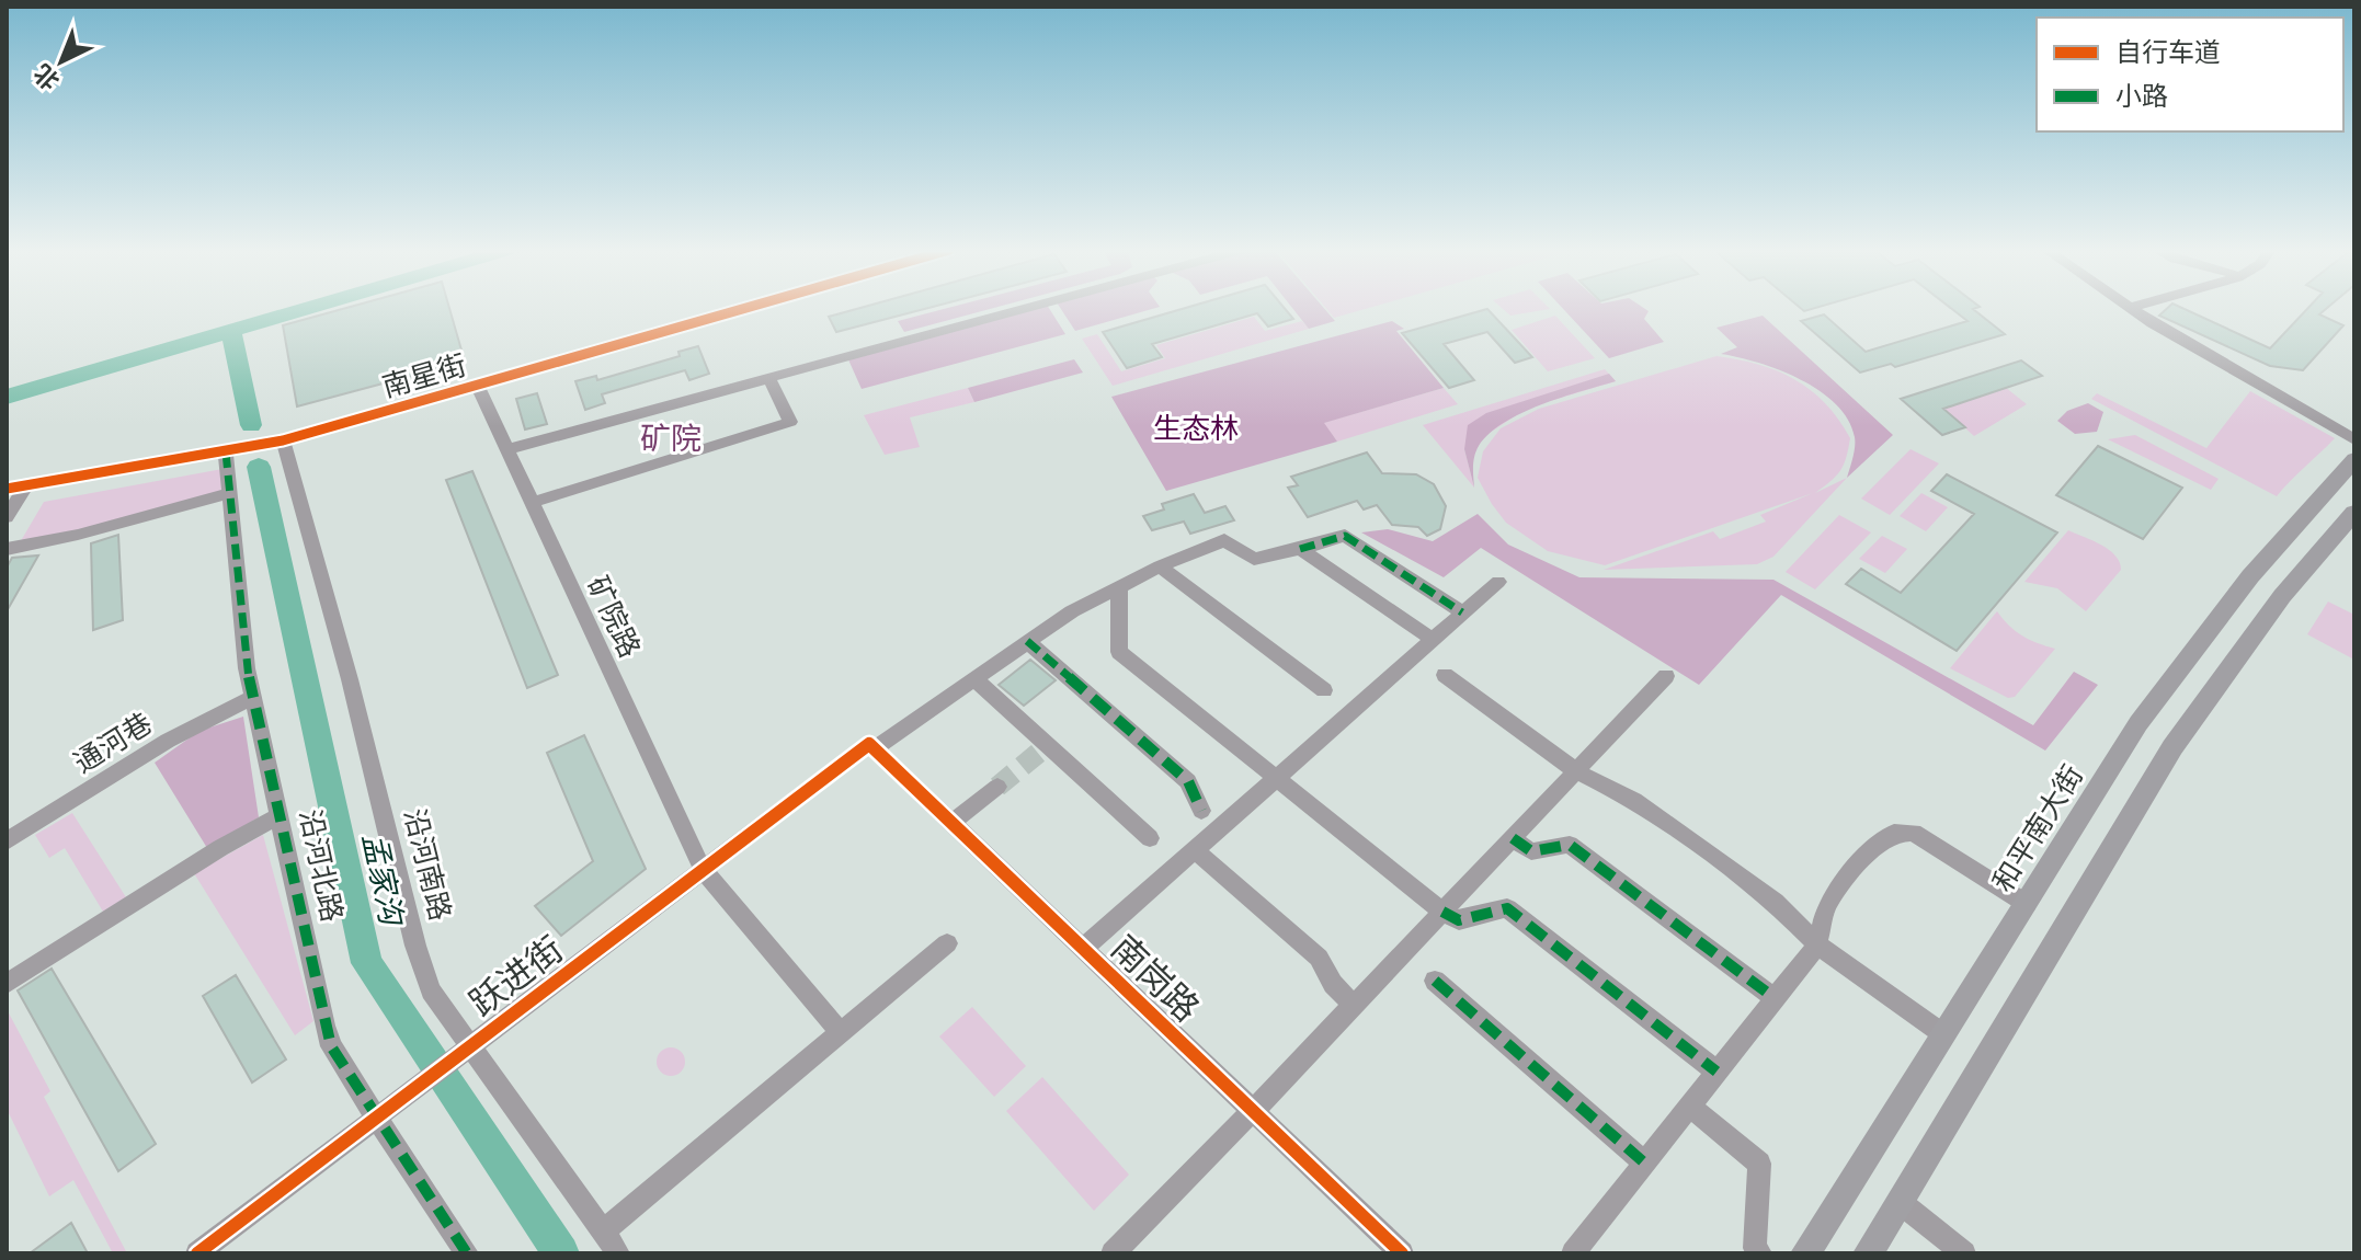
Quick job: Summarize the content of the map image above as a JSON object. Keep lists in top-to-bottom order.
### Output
{
  "streets": {
    "main road": ["和平南大街"],
    "street": [
      "南星街",
      "矿院路",
      "通河巷",
      "沿河南路",
      "沿河北路",
      "跃进街",
      "南岗路"
    ]
  },
  "crossings": [
    ["南星街", "矿院路"],
    ["南星街", "沿河南路"],
    ["南星街", "沿河北路"],
    ["矿院路", "跃进街"],
    ["通河巷", "沿河北路"],
    ["沿河南路", "跃进街"],
    ["沿河北路", "跃进街"],
    ["跃进街", "南岗路"]
  ],
  "districts": ["矿院"],
  "water": ["孟家沟"],
  "parks": ["生态林"],
  "legend": ["自行车道", "小路"],
  "north": "bottom left"
}
